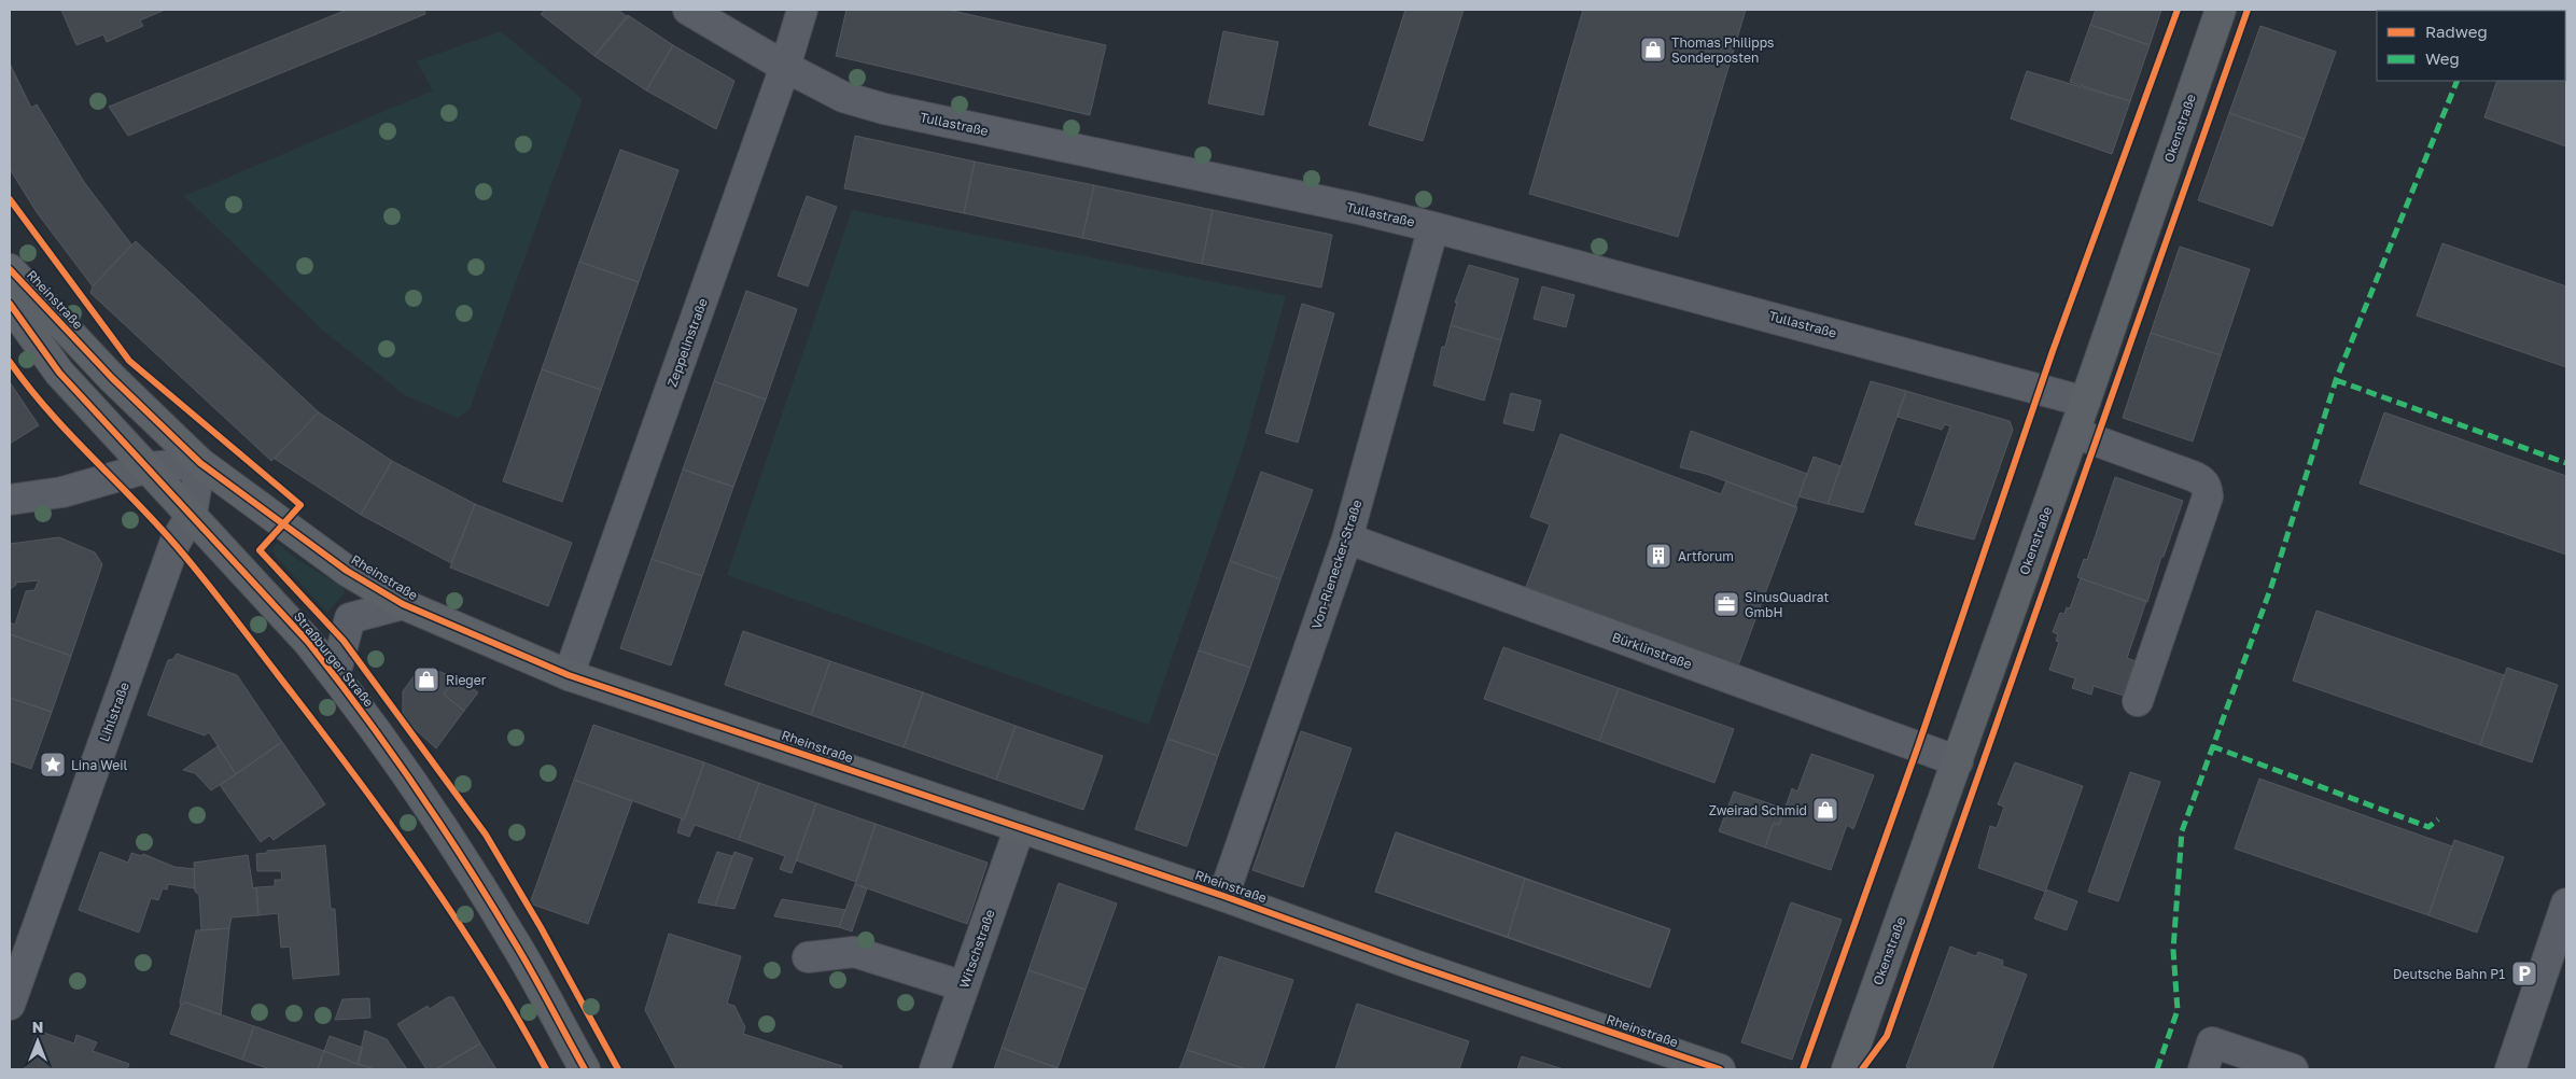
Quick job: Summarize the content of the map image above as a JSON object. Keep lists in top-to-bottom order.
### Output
{
  "streets": {
    "main road": ["Okenstraße", "Rheinstraße", "Straßburger Straße"],
    "street": [
      "Tullastraße",
      "Zeppelinstraße",
      "Von-Rienecker-Straße",
      "Bürklinstraße",
      "Lihlstraße",
      "Witschstraße"
    ]
  },
  "crossings": [
    ["Tullastraße", "Okenstraße"],
    ["Tullastraße", "Zeppelinstraße"],
    ["Tullastraße", "Von-Rienecker-Straße"],
    ["Okenstraße", "Bürklinstraße"],
    ["Rheinstraße", "Zeppelinstraße"],
    ["Rheinstraße", "Von-Rienecker-Straße"],
    ["Rheinstraße", "Straßburger Straße"],
    ["Rheinstraße", "Witschstraße"],
    ["Von-Rienecker-Straße", "Bürklinstraße"],
    ["Straßburger Straße", "Lihlstraße"]
  ],
  "places": {
    "shop": ["Thomas Philipps Sonderposten", "Rieger", "Zweirad Schmid"],
    "building": ["Artforum"],
    "office": ["SinusQuadrat GmbH"],
    "place": ["Lina Weil"],
    "parking": ["Deutsche Bahn P1"]
  },
  "legend": ["Radweg", "Weg"],
  "north": "top"
}
